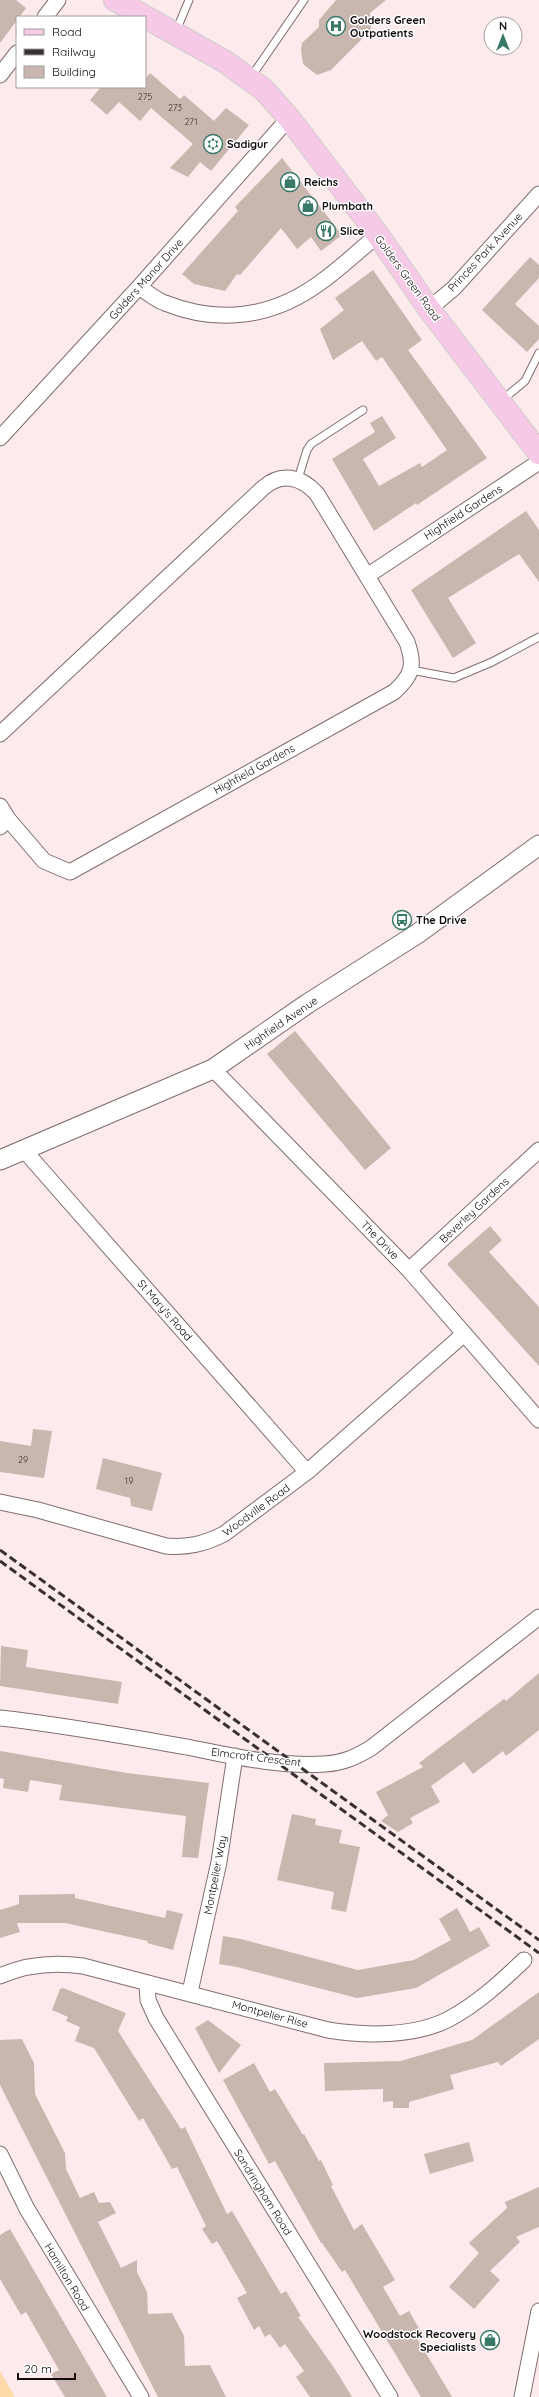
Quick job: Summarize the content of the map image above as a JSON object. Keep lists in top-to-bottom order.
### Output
{
  "streets": {
    "main road": ["Golders Green Road"],
    "street": [
      "Princes Park Avenue",
      "Golders Manor Drive",
      "Highfield Gardens",
      "Highfield Avenue",
      "Beverley Gardens",
      "The Drive",
      "St Mary's Road",
      "Woodville Road",
      "Elmcroft Crescent",
      "Montpelier Way",
      "Montpelier Rise",
      "Sandringham Road",
      "Hamilton Road"
    ]
  },
  "crossings": [
    ["Princes Park Avenue", "Golders Green Road"],
    ["Golders Green Road", "Golders Manor Drive"],
    ["Highfield Avenue", "The Drive"],
    ["Highfield Avenue", "St Mary's Road"],
    ["Beverley Gardens", "The Drive"],
    ["The Drive", "Woodville Road"],
    ["St Mary's Road", "Woodville Road"],
    ["Elmcroft Crescent", "Montpelier Way"],
    ["Montpelier Way", "Montpelier Rise"],
    ["Montpelier Rise", "Sandringham Road"]
  ],
  "places": {
    "hospital": ["Golders Green Outpatients"],
    "synagogue": ["Sadigur"],
    "shop": ["Reichs", "Plumbath", "Woodstock Recovery Specialists"],
    "restaurant": ["Slice"],
    "bus stop": ["The Drive"]
  },
  "house_numbers": [
    "275",
    "273",
    "271",
    "29",
    "19"
  ],
  "legend": ["Road", "Railway", "Building"],
  "scale_bar": "20 m",
  "north": "top"
}
